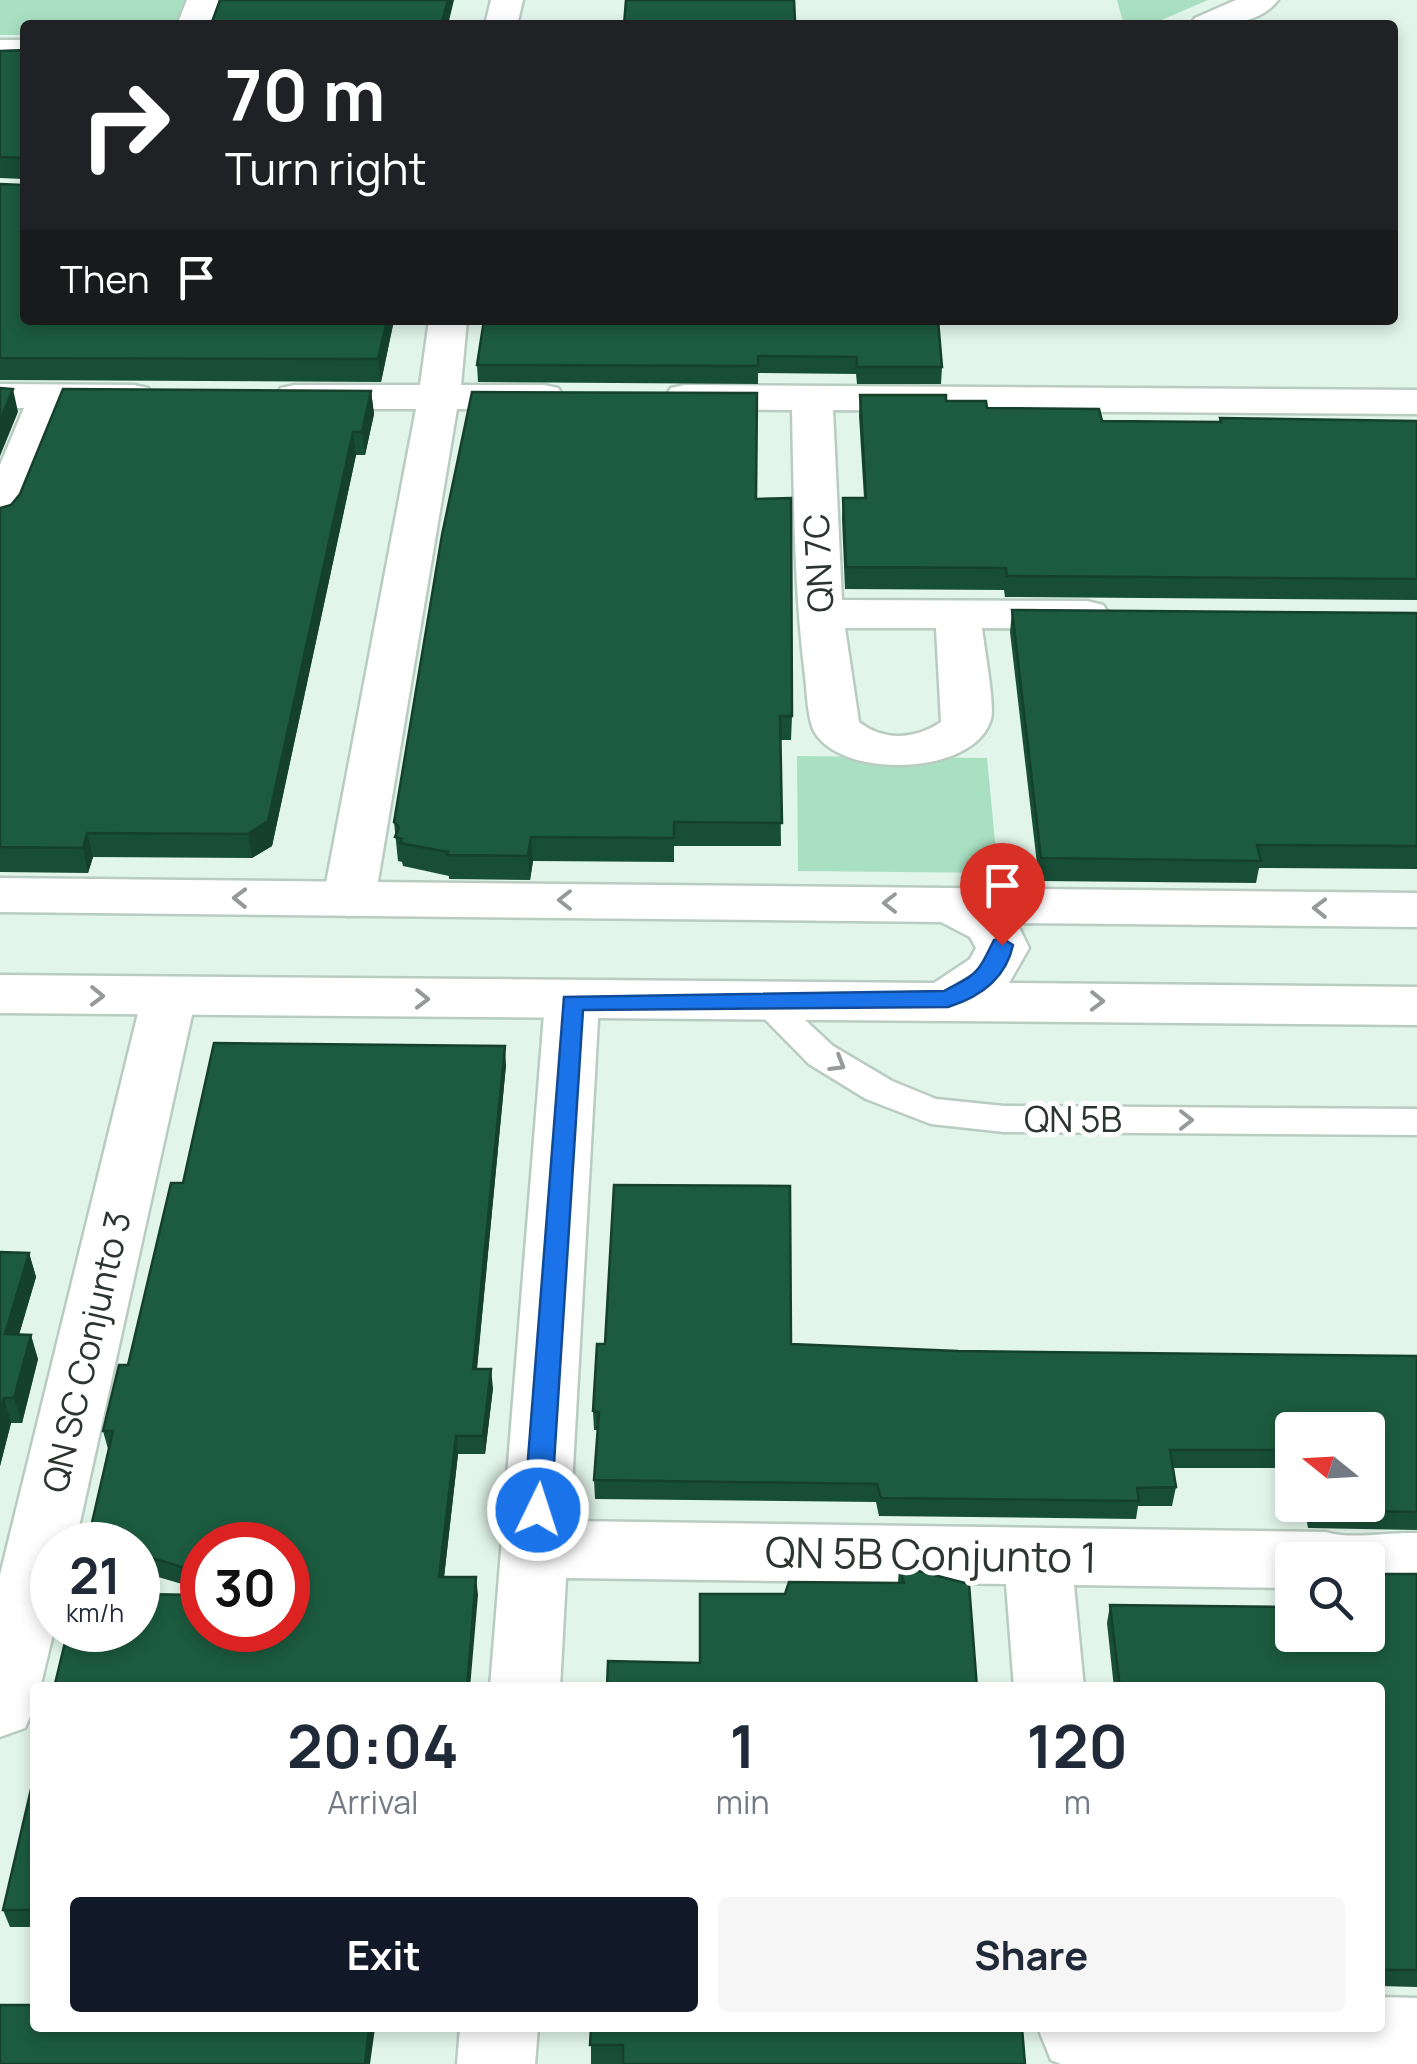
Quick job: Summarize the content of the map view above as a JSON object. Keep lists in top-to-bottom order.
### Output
{
  "streets": {
    "street": ["QN 7C", "QN SC Conjunto 3", "QN 5B Conjunto 1"],
    "lane": ["QN 5B"]
  },
  "one_way": ["QN 5B"],
  "north": "left",
  "page": {
    "turn": ["70 m", "Turn right"],
    "then": "Then",
    "speed": "21 km/h",
    "limit": "30",
    "eta": [
      "20:04",
      "Arrival",
      "1",
      "min",
      "120",
      "m"
    ],
    "buttons": ["Exit", "Share"]
  }
}
